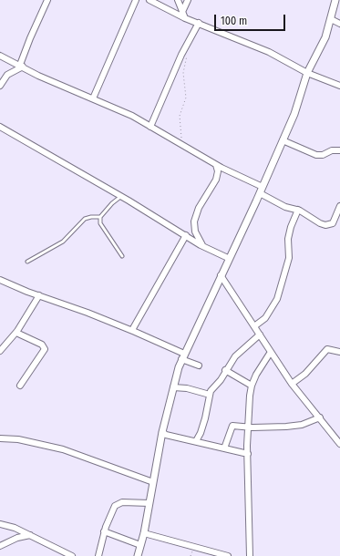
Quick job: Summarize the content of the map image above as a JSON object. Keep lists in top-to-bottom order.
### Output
{
  "scale_bar": "100 m"
}
